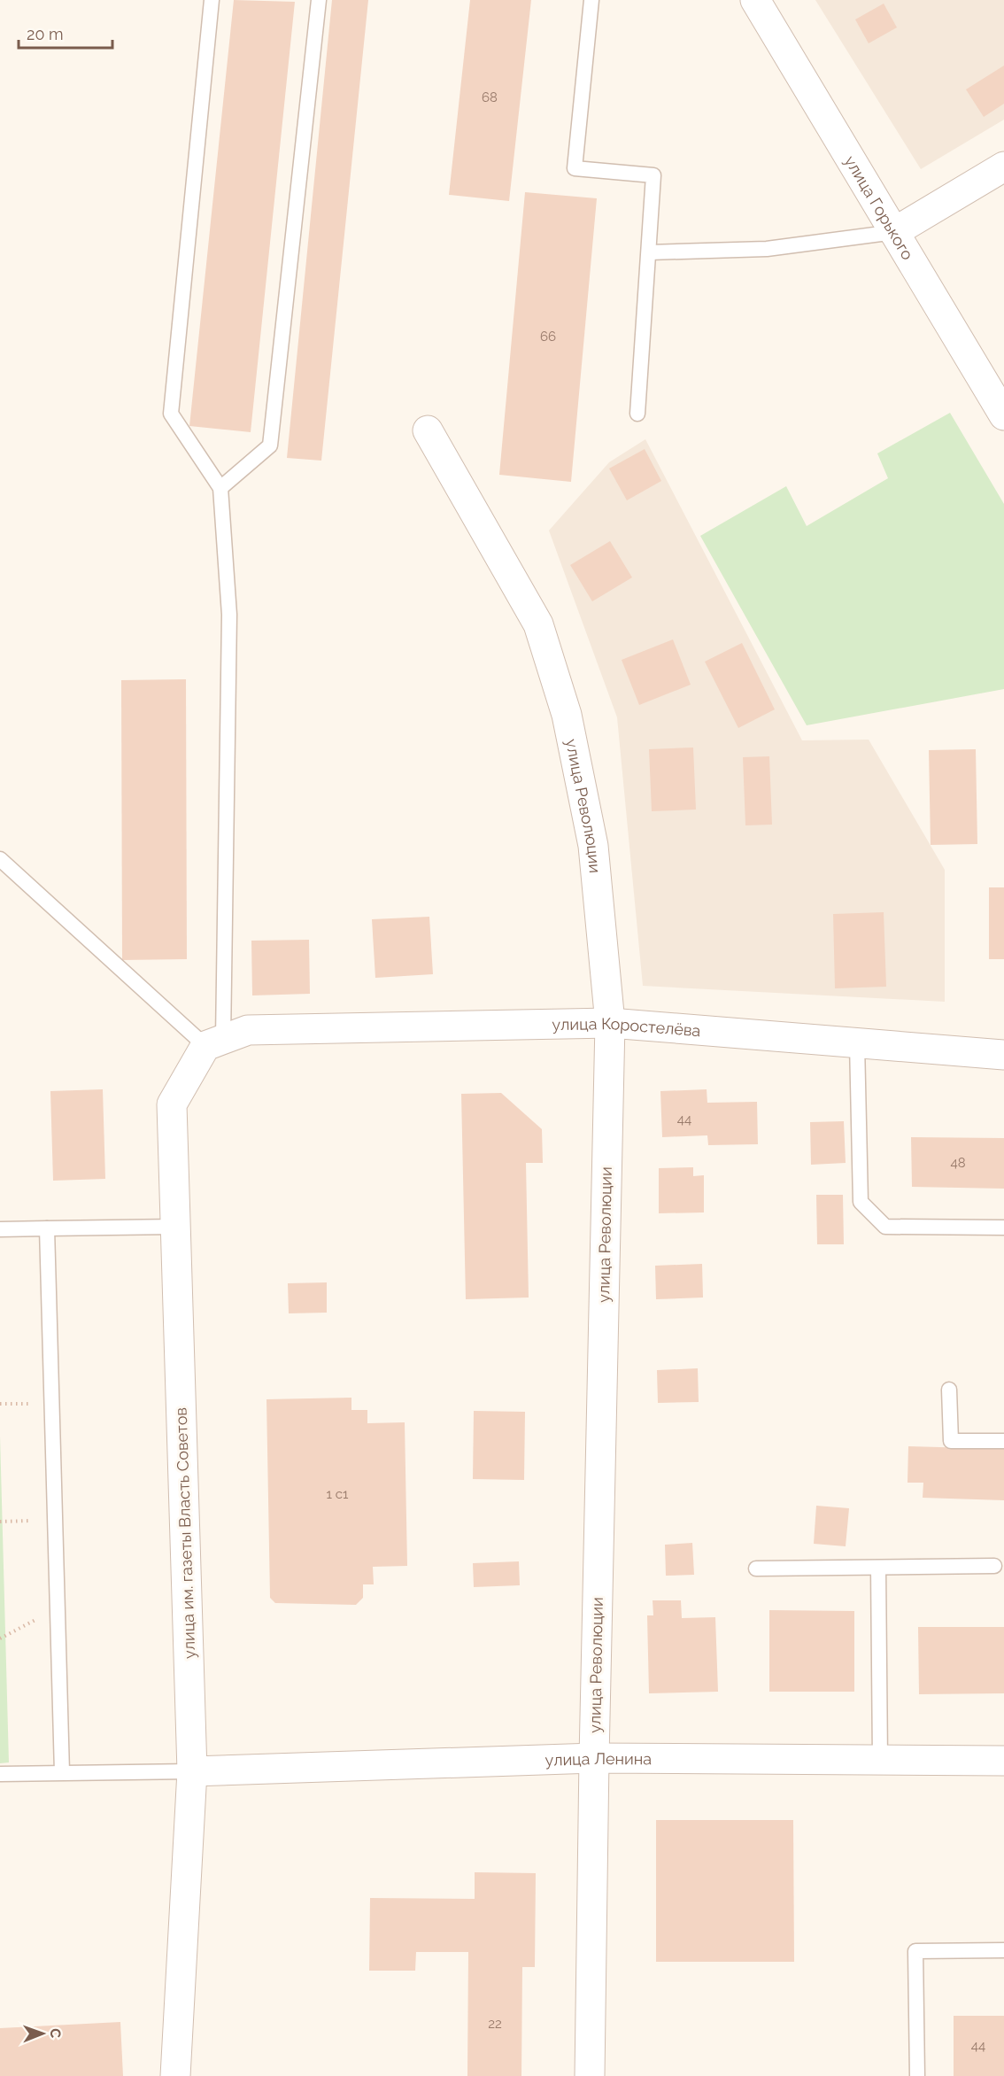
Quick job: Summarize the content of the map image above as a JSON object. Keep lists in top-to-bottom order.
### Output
{
  "streets": {
    "street": [
      "улица Горького",
      "улица Революции",
      "улица Коростелёва",
      "улица им. газеты Власть Советов",
      "улица Ленина"
    ]
  },
  "crossings": [
    ["улица Революции", "улица Коростелёва"],
    ["улица Революции", "улица Ленина"],
    ["улица Коростелёва", "улица им. газеты Власть Советов"],
    ["улица им. газеты Власть Советов", "улица Ленина"]
  ],
  "house_numbers": [
    "68",
    "66",
    "44",
    "48",
    "1 с1",
    "22",
    "44"
  ],
  "scale_bar": "20 m",
  "north": "right"
}
